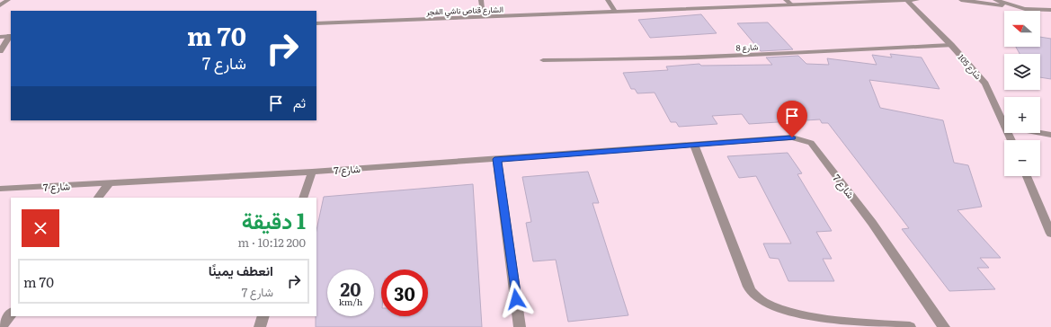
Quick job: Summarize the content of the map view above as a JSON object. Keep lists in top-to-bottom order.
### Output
{
  "streets": {
    "street": [
      "الشارع قناص ناشي الفجر",
      "شارع 8",
      "شارع 105",
      "شارع 7"
    ]
  },
  "crossings": [
    ["الشارع قناص ناشي الفجر", "شارع 105"],
    ["شارع 8", "شارع 105"]
  ],
  "north": "left",
  "page": {
    "map_buttons": ["+", "−"],
    "turn": ["70 m", "شارع 7"],
    "then": "ثم",
    "heading": ["1 دقيقة", "200 m · 10:12"],
    "list": [
      {
        "name": "انعطف يمينًا",
        "note": "شارع 7",
        "value": "70 m"
      }
    ],
    "speed": "20 km/h",
    "limit": "30"
  }
}
